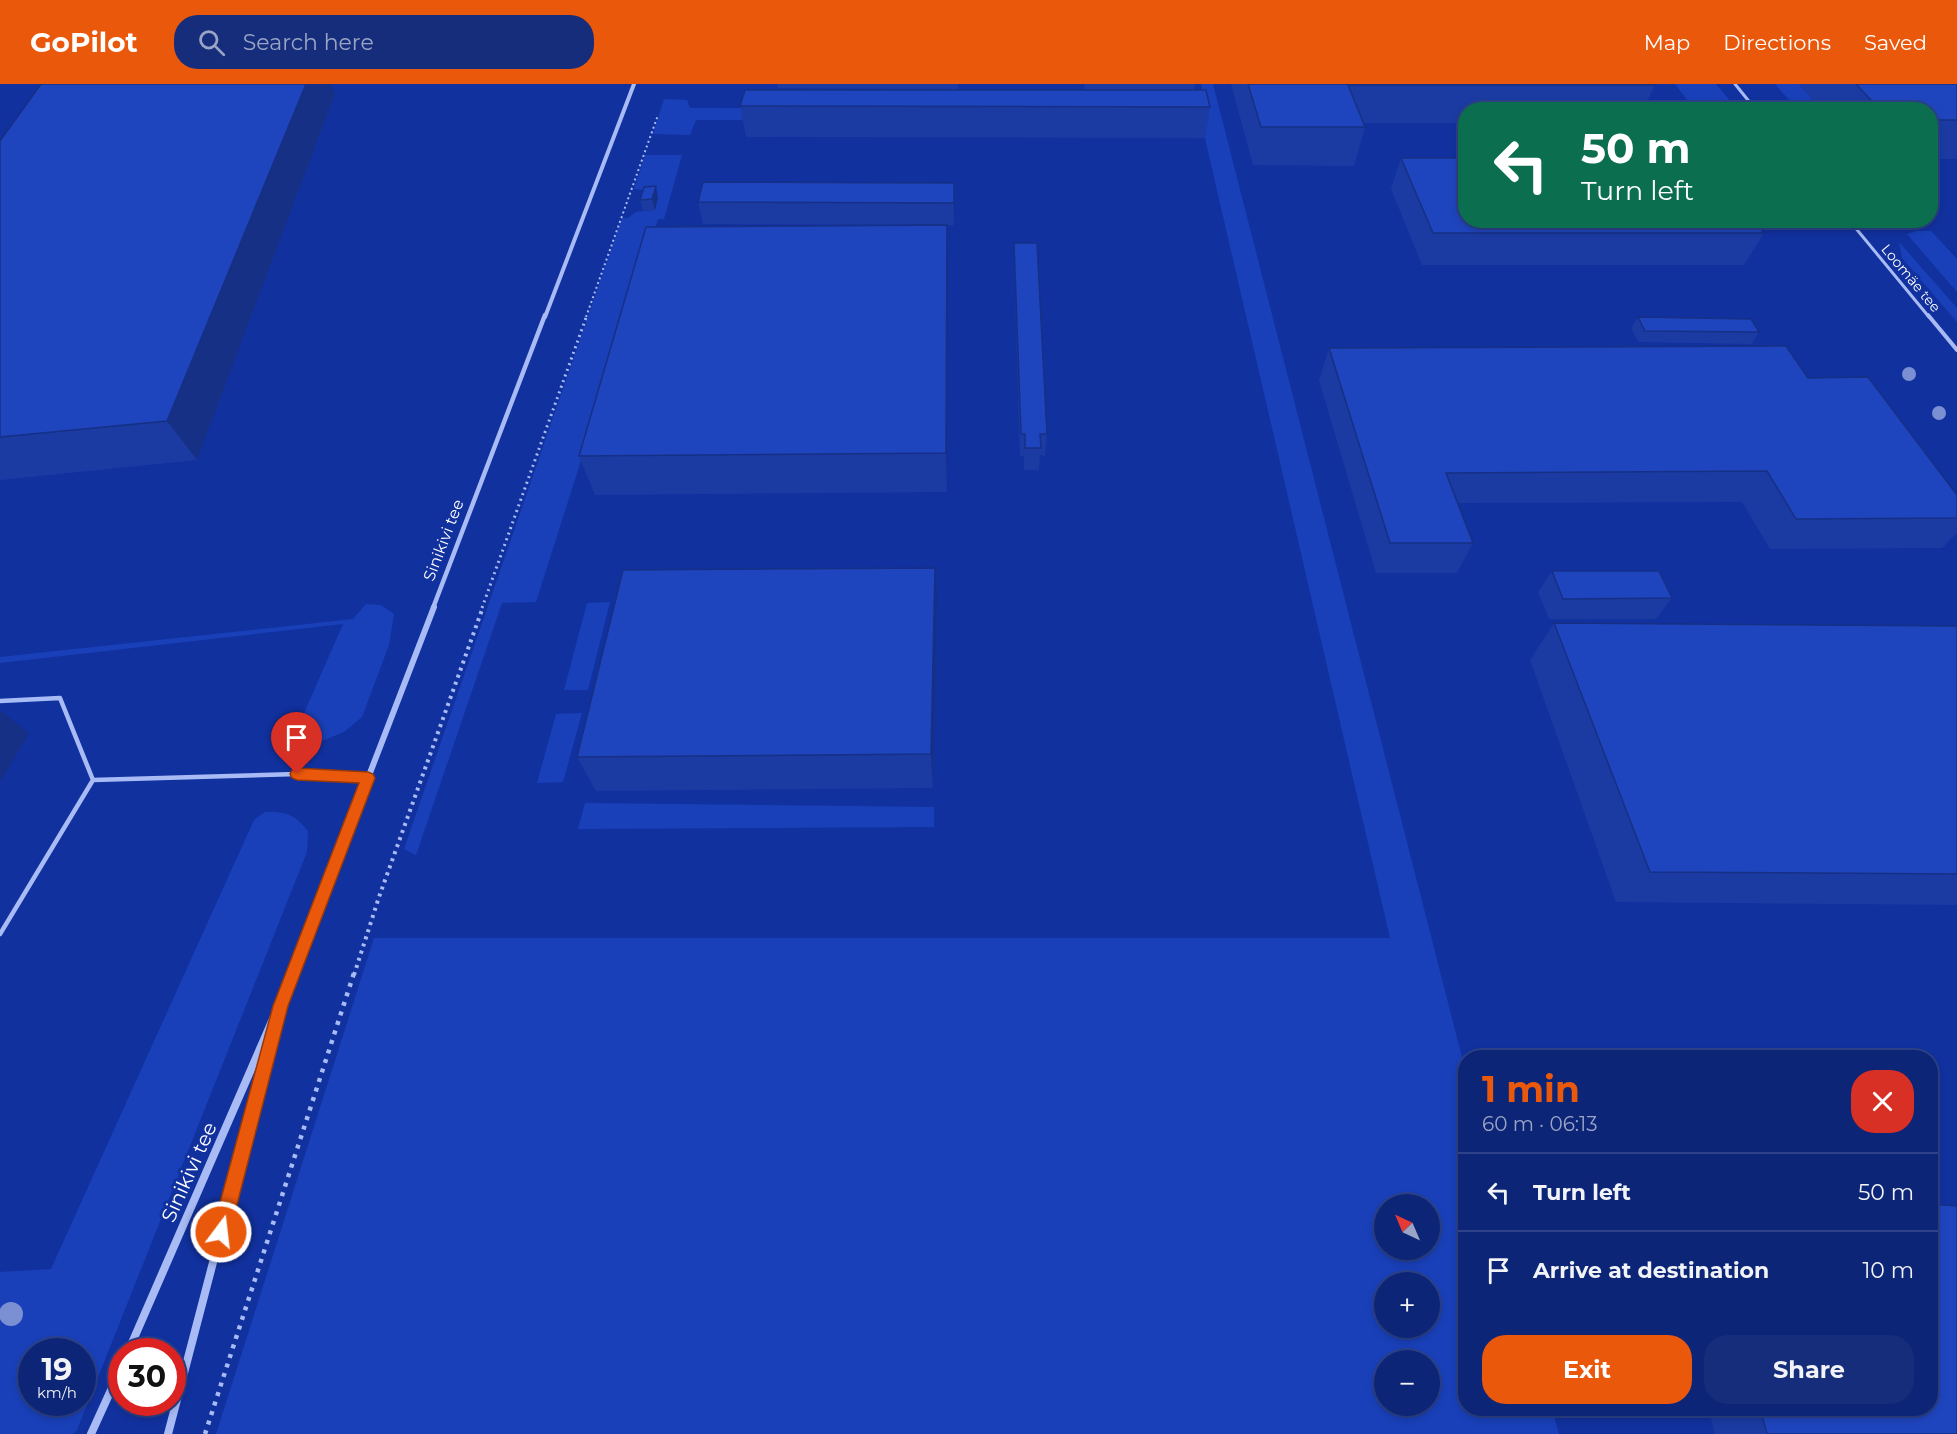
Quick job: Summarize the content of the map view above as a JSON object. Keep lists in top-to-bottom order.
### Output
{
  "streets": {
    "street": ["Sinikivi tee"],
    "lane": ["Loomäe tee"]
  },
  "north": "top left",
  "page": {
    "header": "GoPilot",
    "search": "Search here",
    "nav": ["Map", "Directions", "Saved"],
    "turn": ["50 m", "Turn left"],
    "heading": ["1 min", "60 m · 06:13"],
    "list": [
      {
        "name": "Turn left",
        "value": "50 m"
      },
      {
        "name": "Arrive at destination",
        "value": "10 m"
      }
    ],
    "map_buttons": ["+", "−"],
    "buttons": ["Exit", "Share"],
    "speed": "19 km/h",
    "limit": "30"
  }
}
